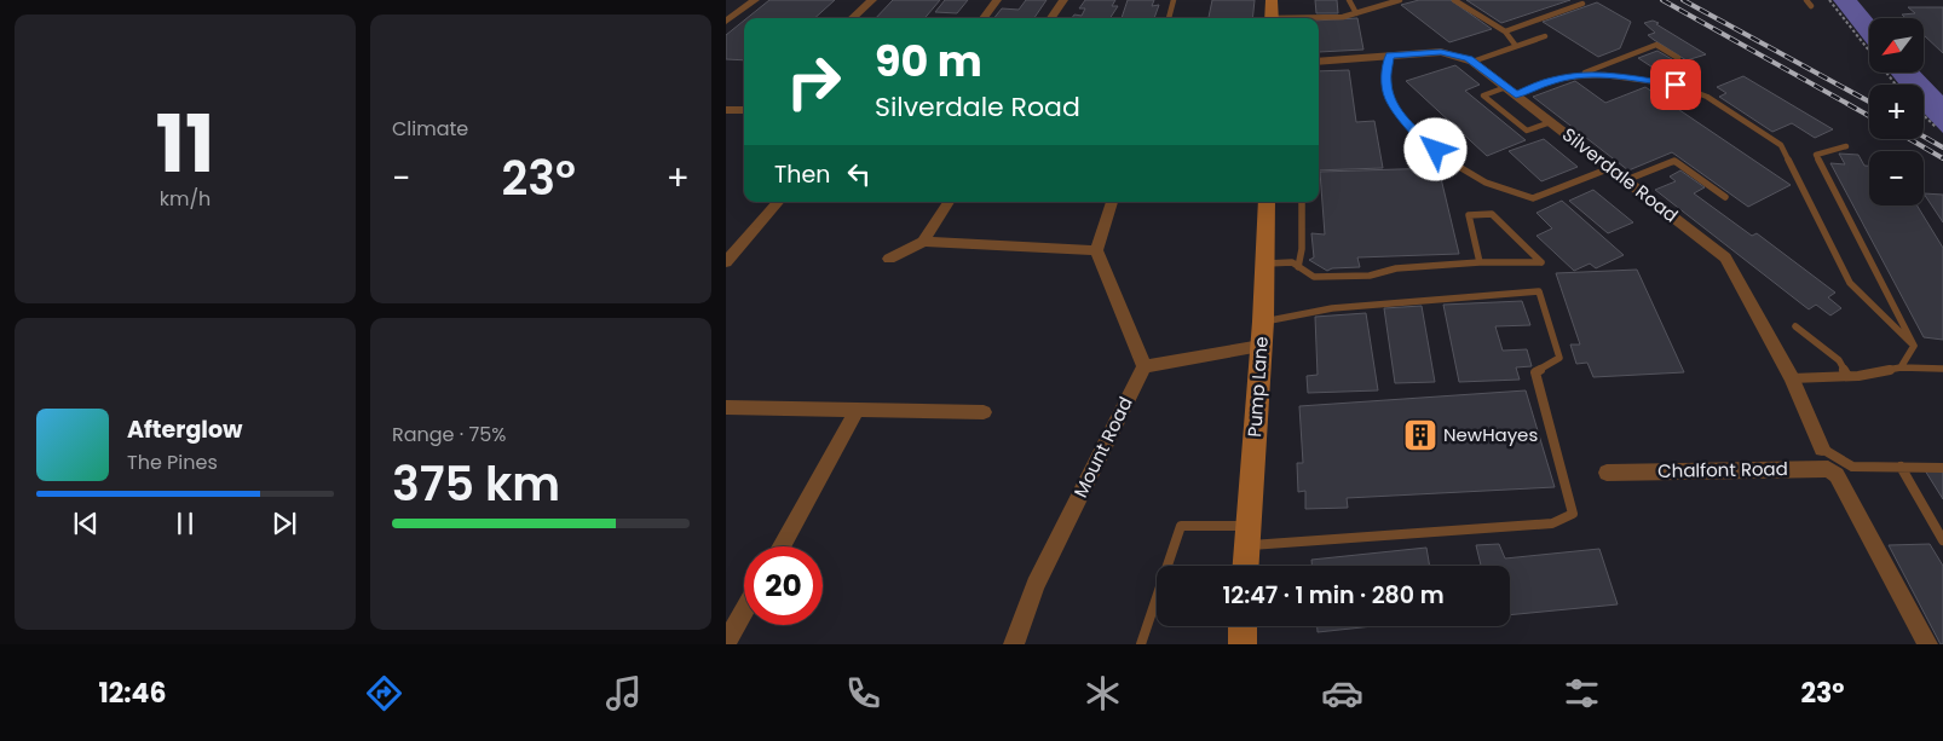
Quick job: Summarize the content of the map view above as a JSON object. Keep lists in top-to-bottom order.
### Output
{
  "streets": {
    "street": [
      "Silverdale Road",
      "Pump Lane",
      "Mount Road",
      "Chalfont Road"
    ]
  },
  "places": {
    "building": ["NewHayes"]
  },
  "north": "bottom left",
  "page": {
    "tile": [
      ["11", "km/h"],
      "Climate",
      ["Range · 75%", "375 km"]
    ],
    "map_buttons": ["+", "−"],
    "turn": ["90 m", "Silverdale Road"],
    "then": "Then",
    "heat": ["−", "23°", "+"],
    "song": ["Afterglow", "The Pines"],
    "limit": "20",
    "trip": "12:47 · 1 min · 280 m",
    "tabs": ["12:46", "23°"]
  }
}
